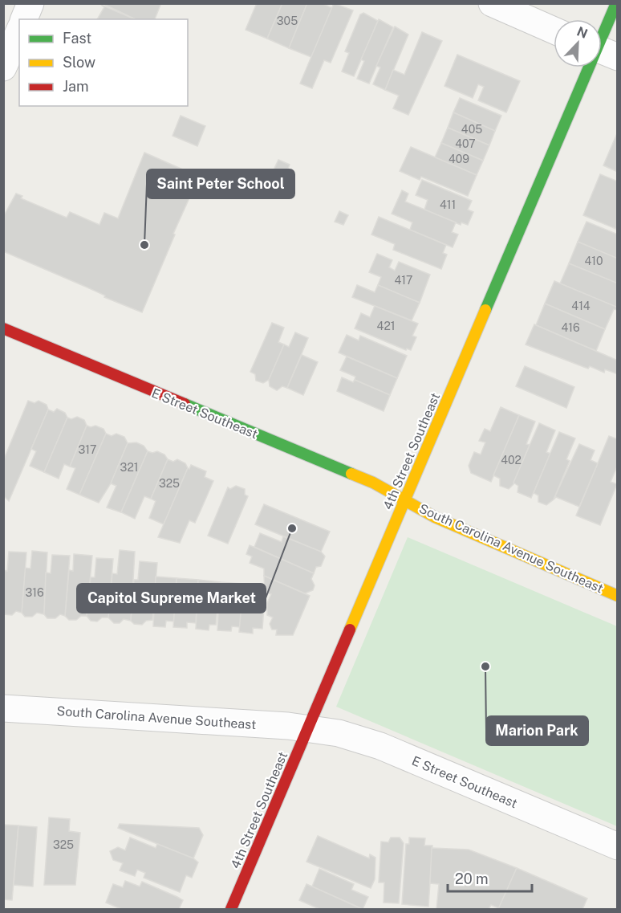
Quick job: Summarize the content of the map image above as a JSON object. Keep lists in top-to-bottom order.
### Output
{
  "streets": {
    "street": ["E Street Southeast", "4th Street Southeast", "South Carolina Avenue Southeast"]
  },
  "crossings": [
    ["E Street Southeast", "4th Street Southeast"],
    ["E Street Southeast", "South Carolina Avenue Southeast"],
    ["4th Street Southeast", "South Carolina Avenue Southeast"]
  ],
  "places": ["Saint Peter School", "Capitol Supreme Market", "Marion Park"],
  "house_numbers": [
    "305",
    "405",
    "407",
    "409",
    "411",
    "410",
    "417",
    "414",
    "421",
    "416",
    "317",
    "402",
    "321",
    "325",
    "316",
    "325"
  ],
  "legend": ["Fast", "Slow", "Jam"],
  "scale_bar": "20 m",
  "north": "top right"
}
